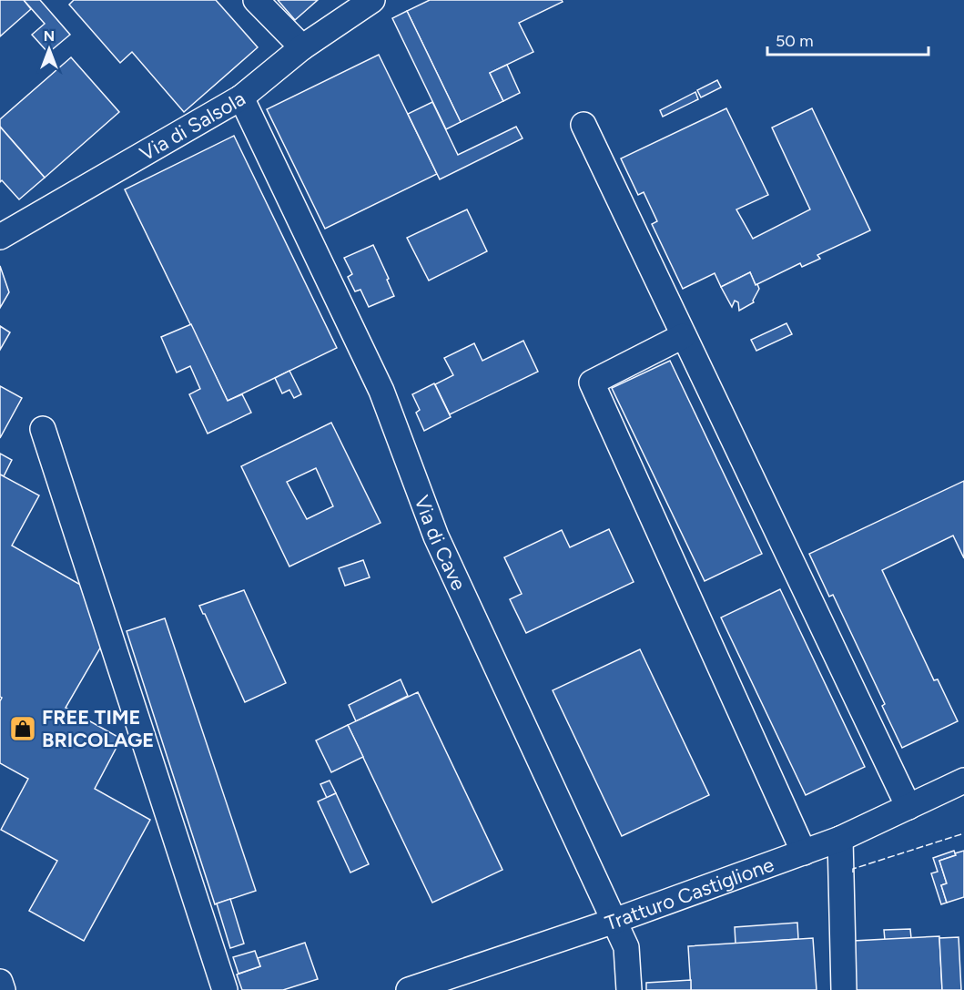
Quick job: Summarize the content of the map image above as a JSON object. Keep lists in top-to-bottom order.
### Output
{
  "streets": {
    "street": ["Via di Salsola", "Via di Cave", "Tratturo Castiglione"]
  },
  "crossings": [
    ["Via di Salsola", "Via di Cave"],
    ["Via di Cave", "Tratturo Castiglione"]
  ],
  "places": {
    "shop": ["FREE TIME BRICOLAGE"]
  },
  "scale_bar": "50 m",
  "north": "top"
}
